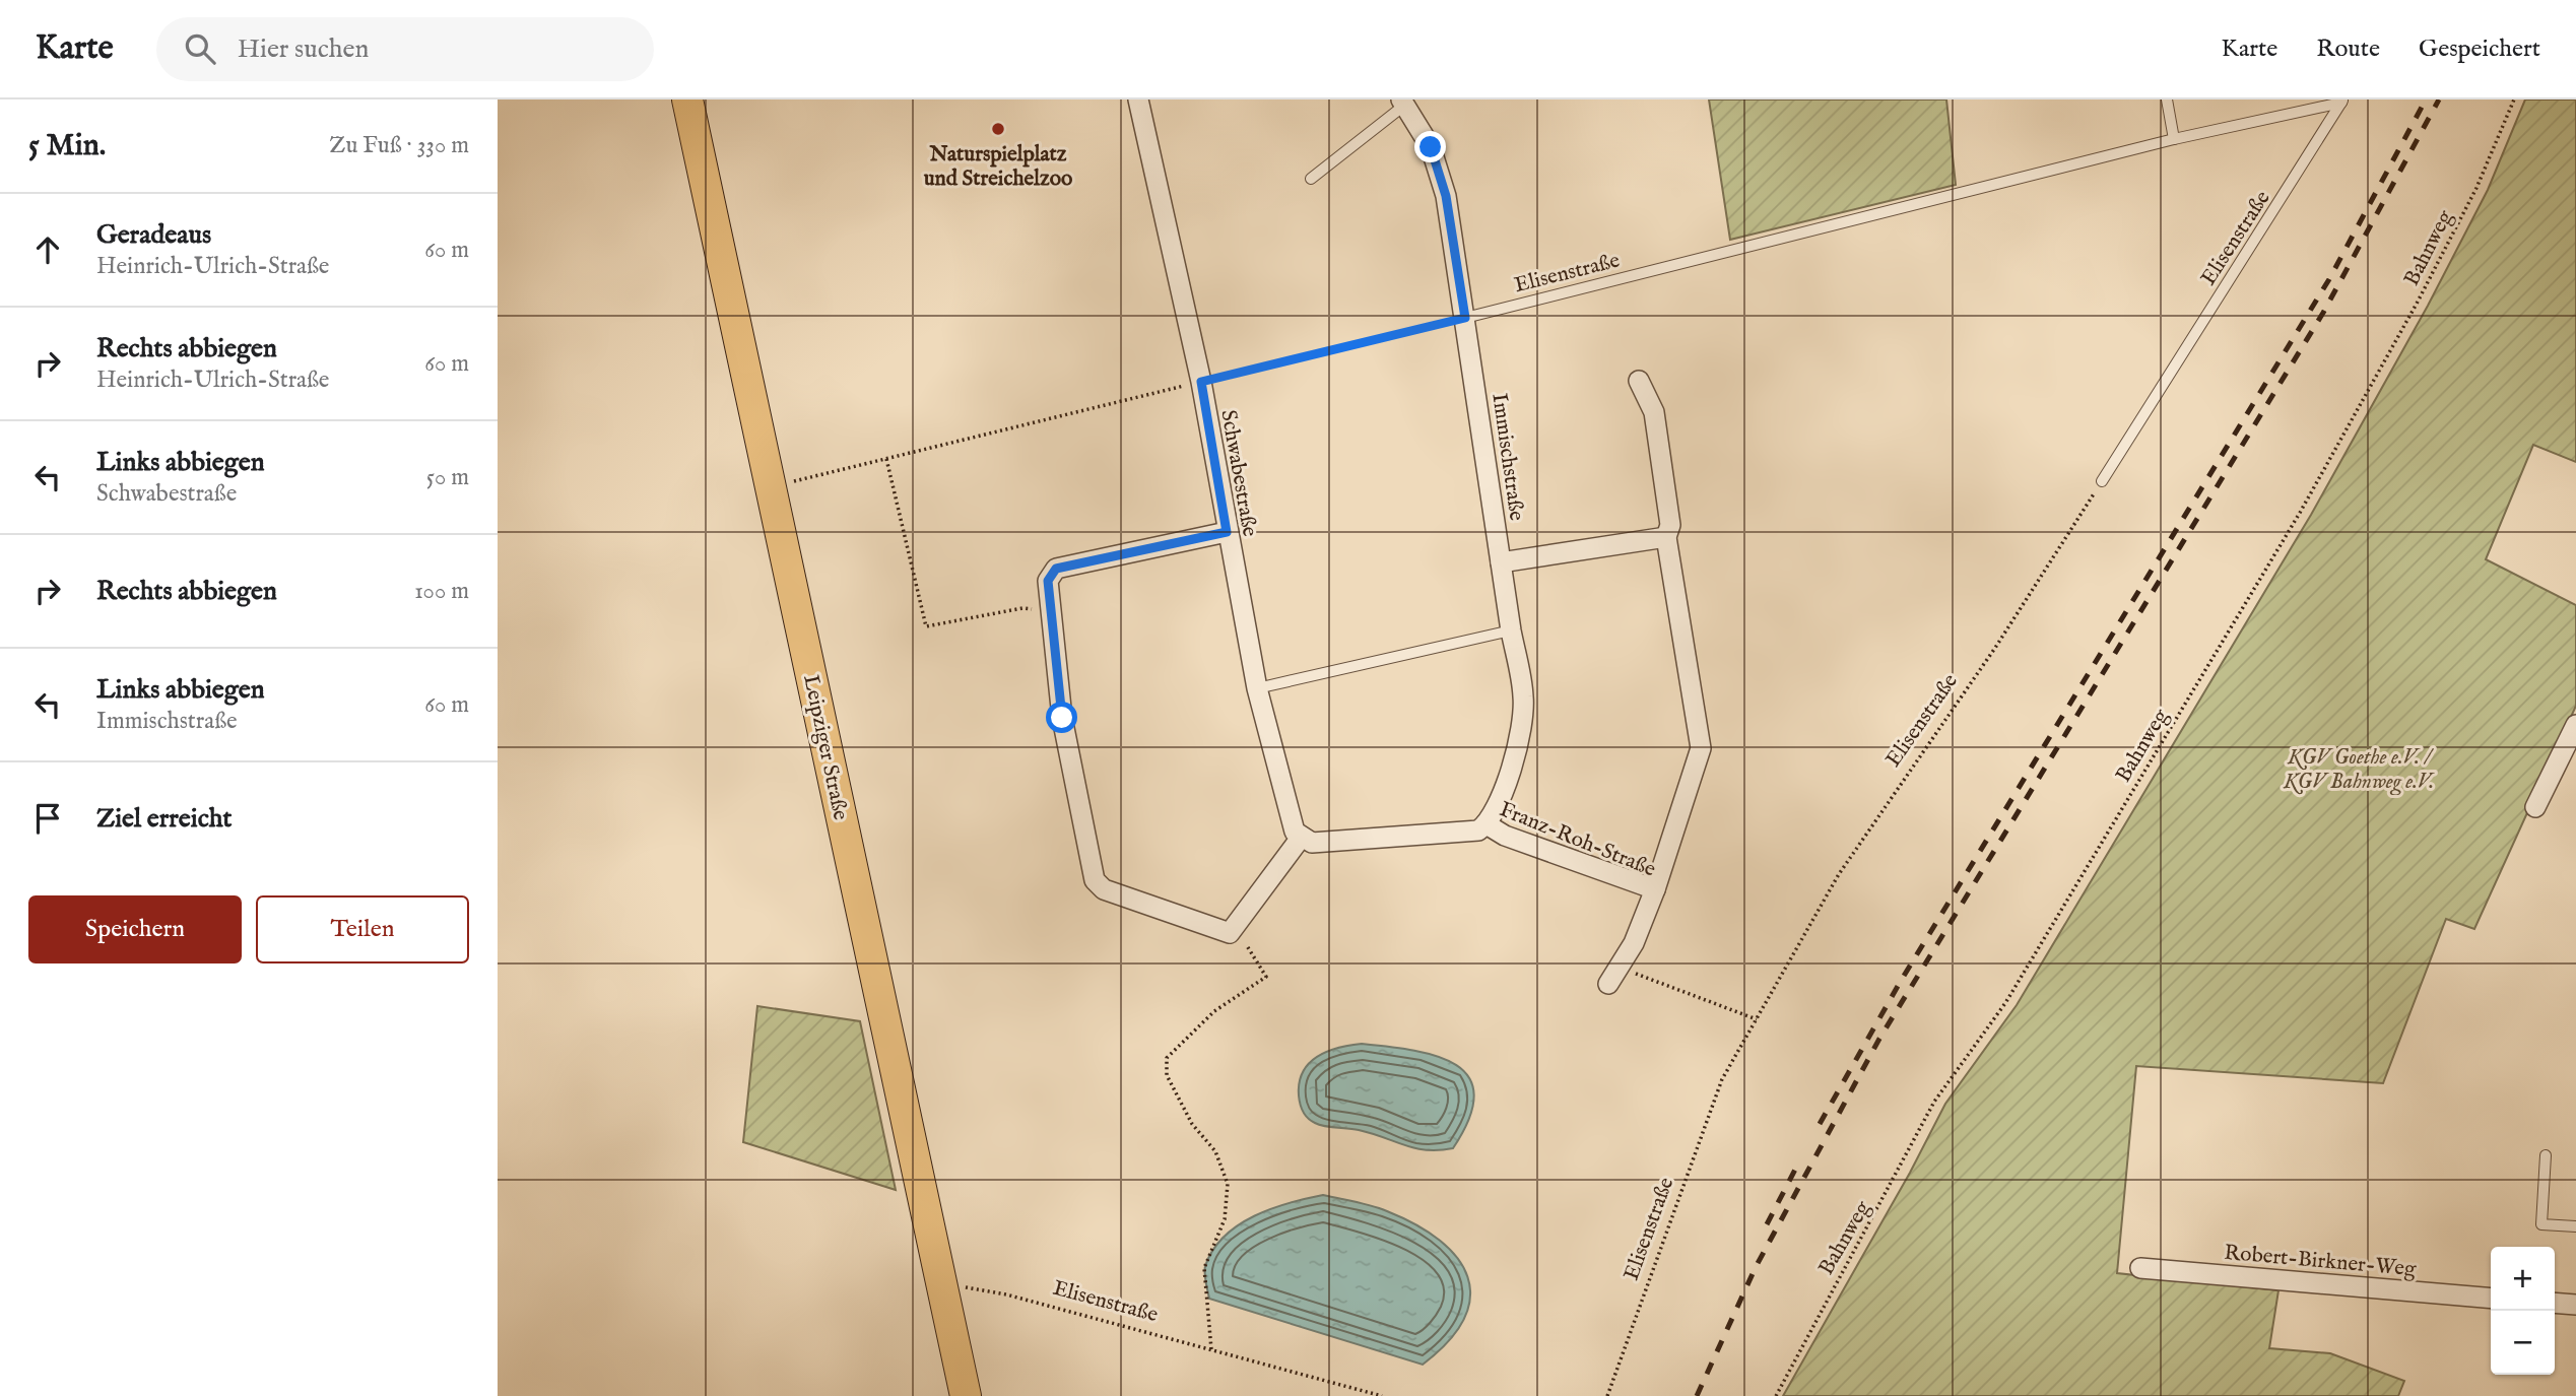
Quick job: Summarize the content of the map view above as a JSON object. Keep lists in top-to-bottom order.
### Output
{
  "streets": {
    "main road": ["Leipziger Straße"],
    "street": [
      "Immischstraße",
      "Schwabestraße",
      "Franz-Roh-Straße",
      "Robert-Birkner-Weg"
    ],
    "lane": ["Elisenstraße"],
    "path": ["Bahnweg"]
  },
  "crossings": [
    ["Elisenstraße", "Immischstraße"],
    ["Elisenstraße", "Leipziger Straße"],
    ["Immischstraße", "Franz-Roh-Straße"],
    ["Schwabestraße", "Franz-Roh-Straße"]
  ],
  "parks": ["KGV Goethe e.V. / KGV Bahnweg e.V."],
  "places": ["Naturspielplatz und Streichelzoo"],
  "page": {
    "header": "Karte",
    "search": "Hier suchen",
    "nav": ["Karte", "Route", "Gespeichert"],
    "heading": ["5 Min.", "Zu Fuß · 330 m"],
    "list": [
      ["Geradeaus", "Heinrich-Ulrich-Straße", "60 m"],
      ["Rechts abbiegen", "Heinrich-Ulrich-Straße", "60 m"],
      ["Links abbiegen", "Schwabestraße", "50 m"],
      ["Rechts abbiegen", "100 m"],
      ["Links abbiegen", "Immischstraße", "60 m"],
      "Ziel erreicht"
    ],
    "buttons": ["Speichern", "Teilen"],
    "map_buttons": ["+", "−"]
  }
}
